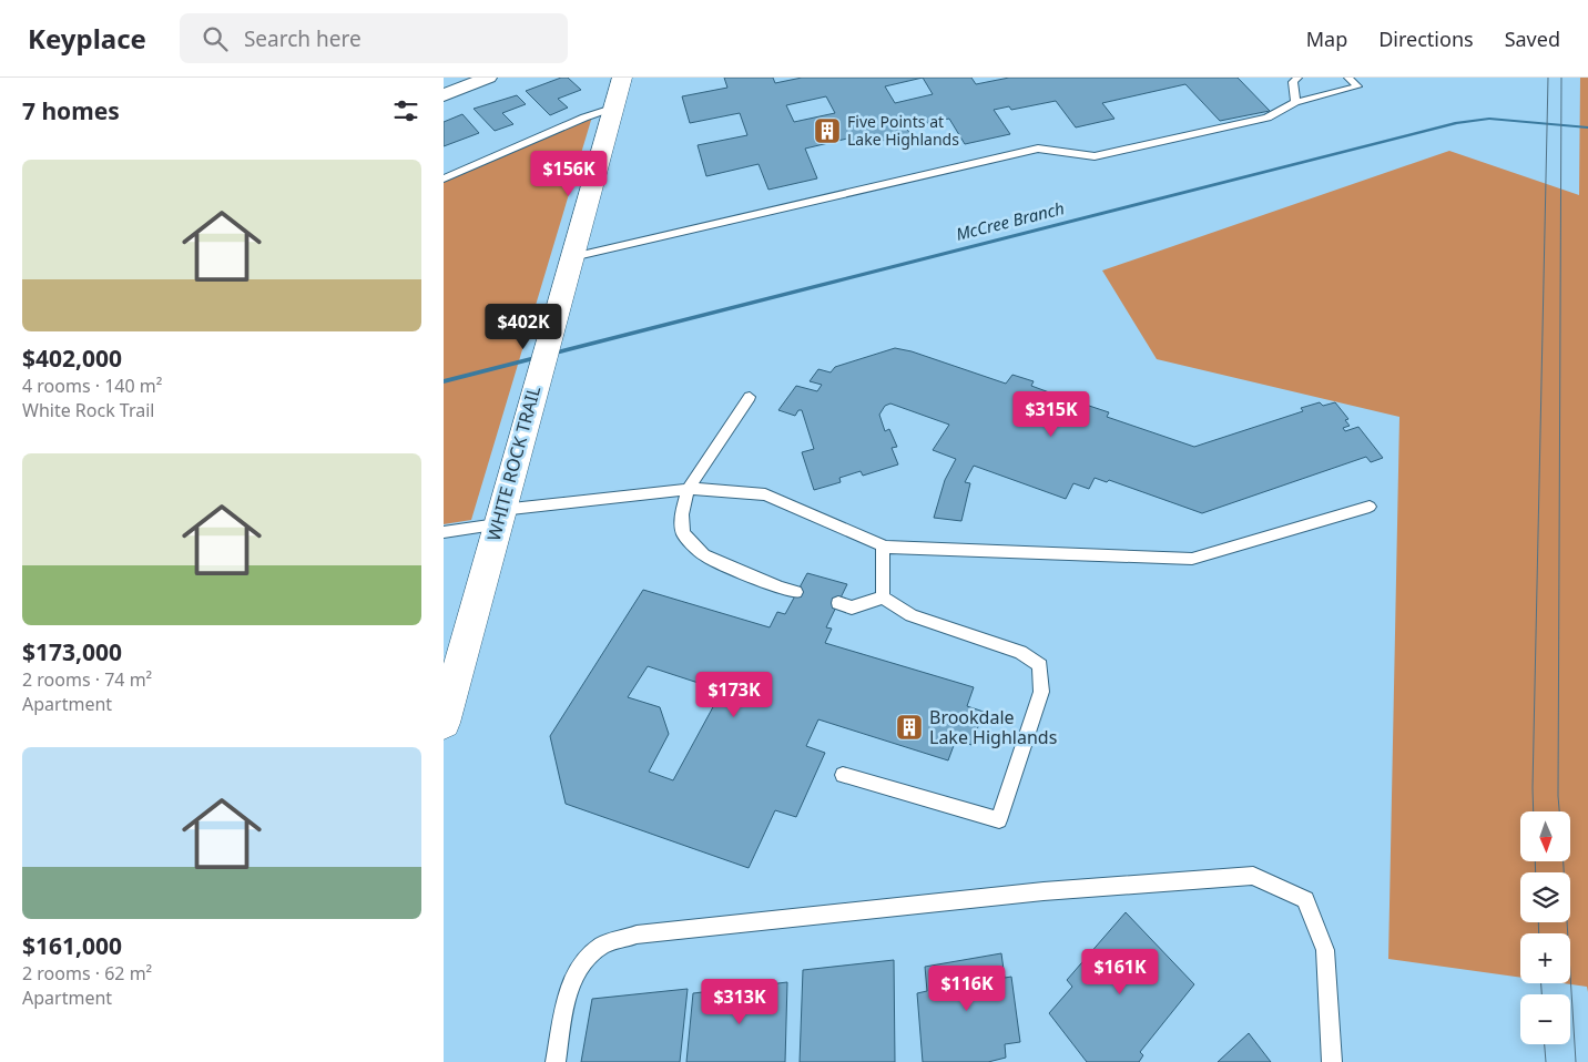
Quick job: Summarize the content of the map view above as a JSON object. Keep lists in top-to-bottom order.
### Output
{
  "streets": {
    "street": ["WHITE ROCK TRAIL"]
  },
  "water": ["McCree Branch"],
  "places": {
    "building": ["Five Points at Lake Highlands", "Brookdale Lake Highlands"]
  },
  "north": "bottom",
  "page": {
    "header": "Keyplace",
    "search": "Search here",
    "nav": ["Map", "Directions", "Saved"],
    "heading": "7 homes",
    "list": [
      {
        "name": "$402,000",
        "note": "4 rooms · 140 m² · White Rock Trail"
      },
      {
        "name": "$173,000",
        "note": "2 rooms · 74 m² · Apartment"
      },
      {
        "name": "$161,000",
        "note": "2 rooms · 62 m² · Apartment"
      }
    ],
    "price": [
      "$156K",
      "$402K",
      "$315K",
      "$173K",
      "$161K",
      "$116K",
      "$313K"
    ],
    "map_buttons": ["+", "−"]
  }
}
